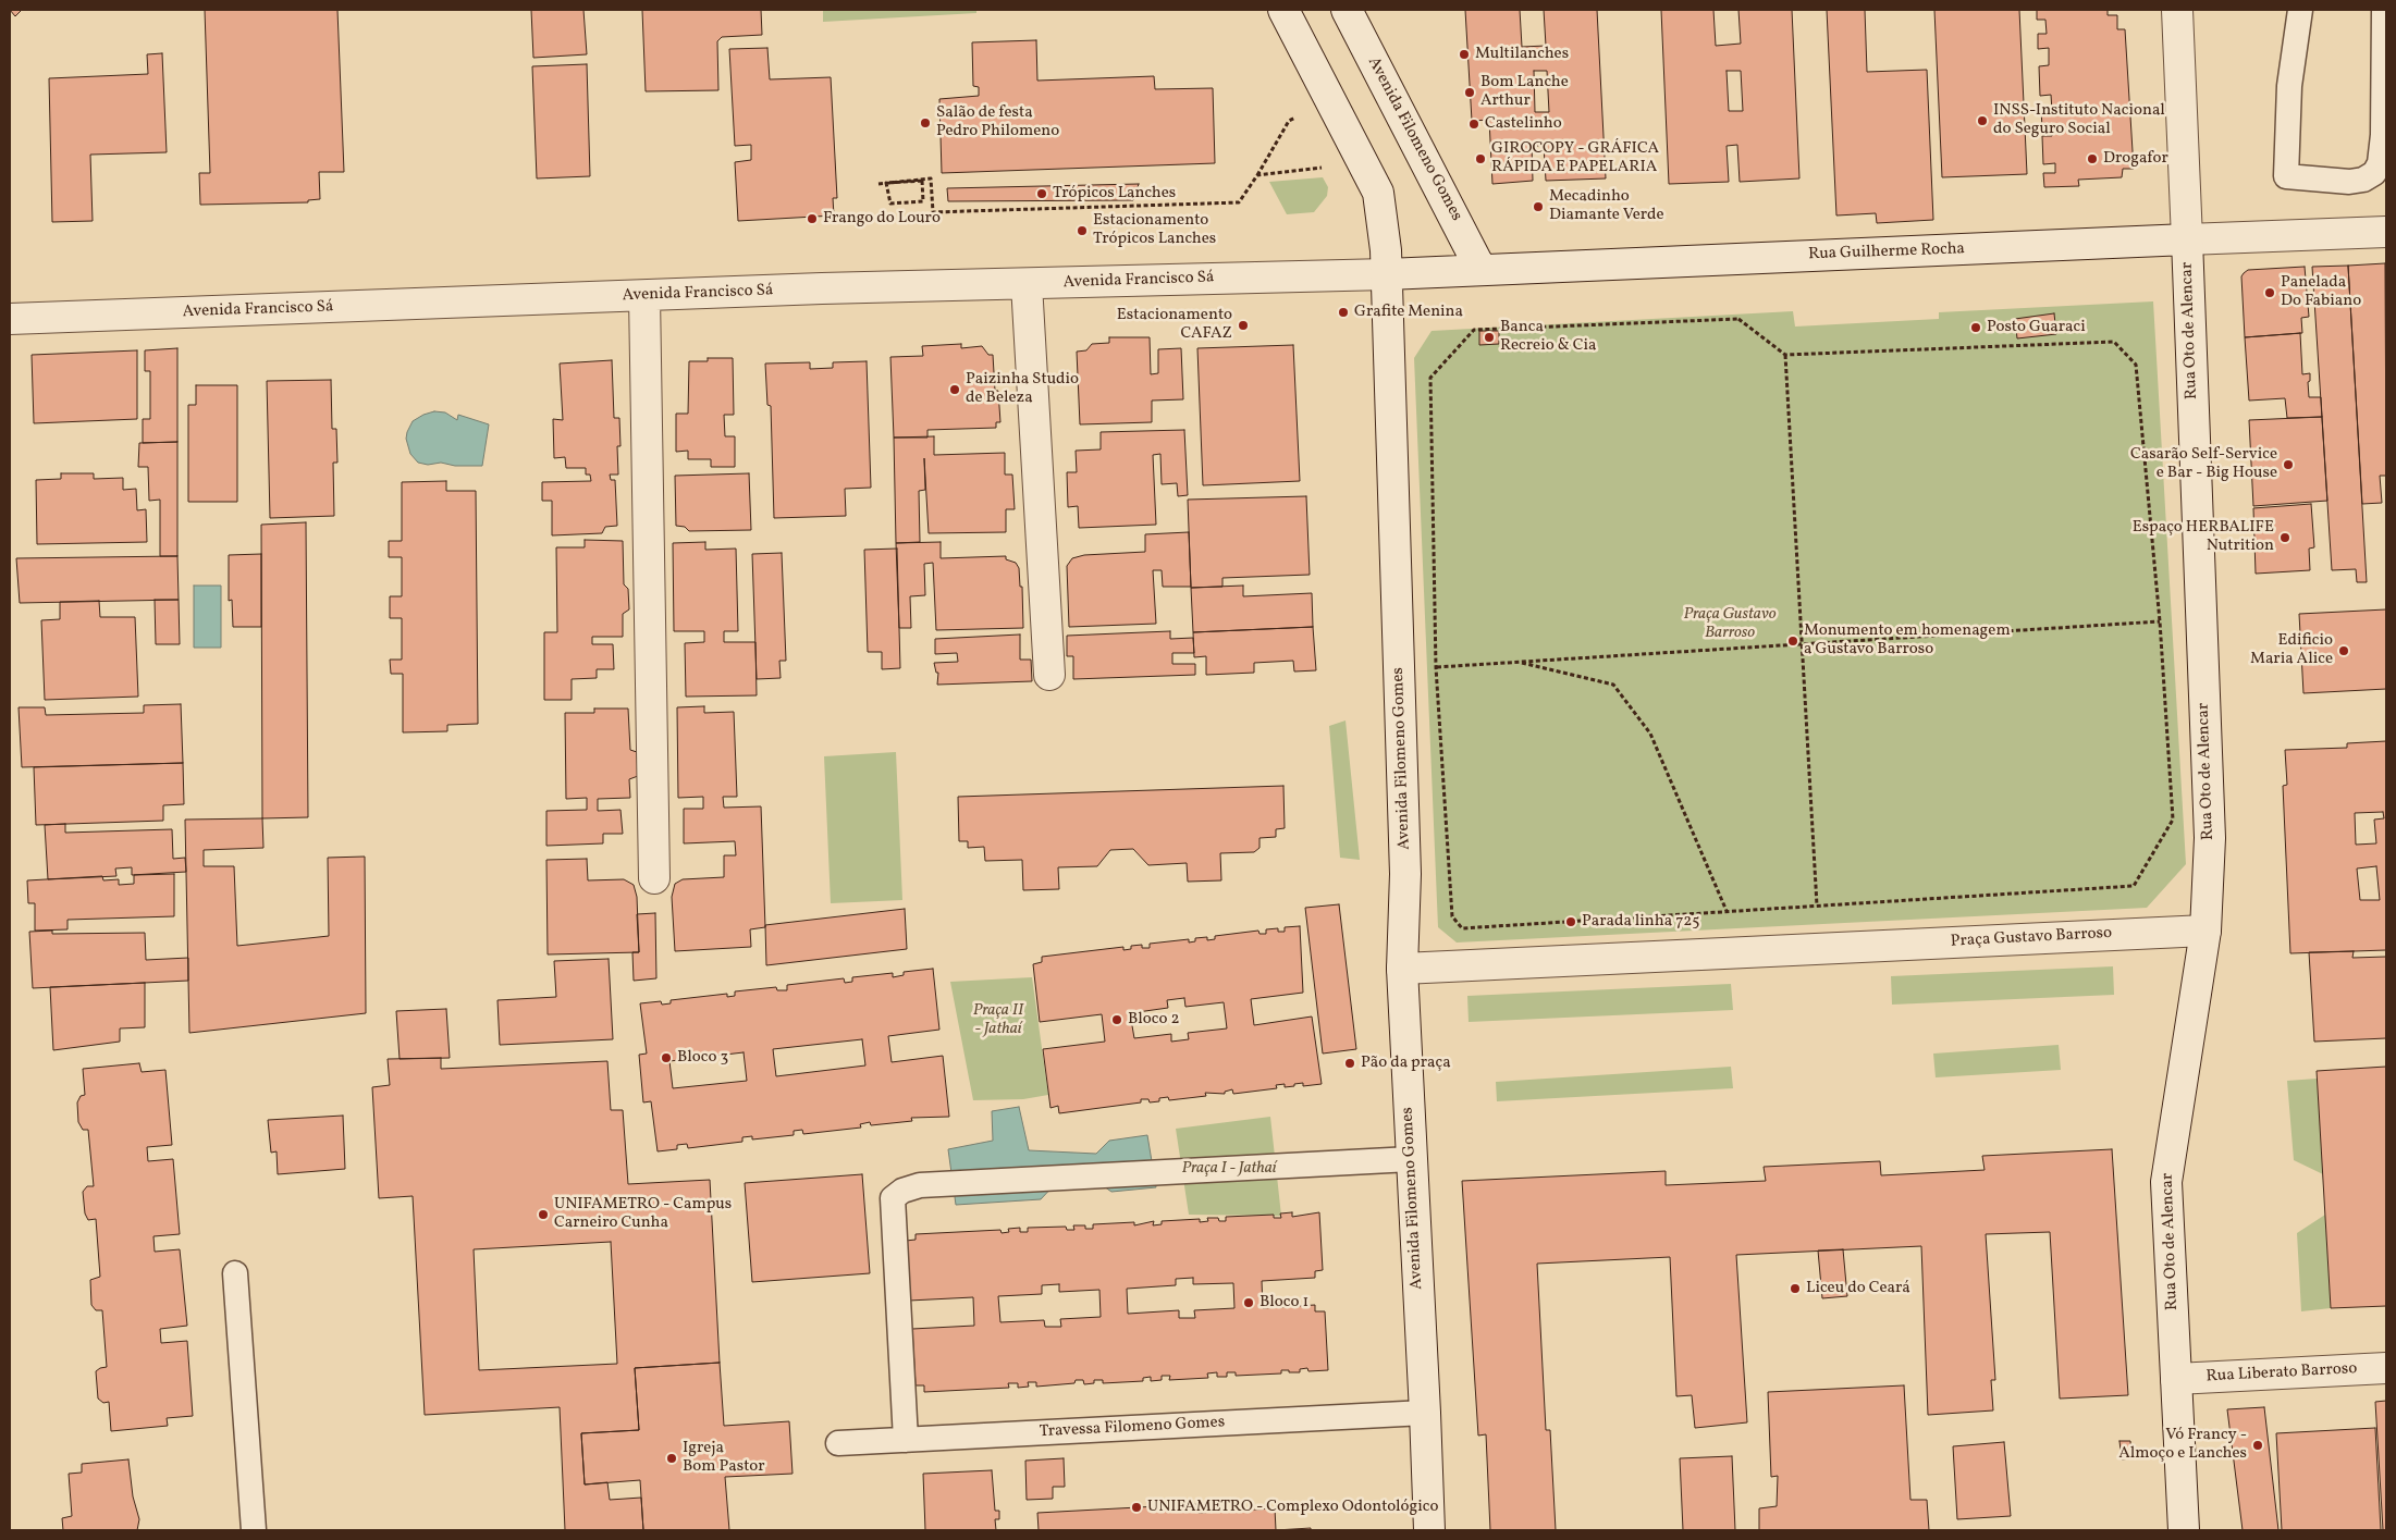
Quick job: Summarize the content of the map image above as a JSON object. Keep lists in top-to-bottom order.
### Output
{
  "streets": {
    "street": [
      "Avenida Filomeno Gomes",
      "Rua Guilherme Rocha",
      "Avenida Francisco Sá",
      "Rua Oto de Alencar",
      "Praça Gustavo Barroso",
      "Rua Liberato Barroso"
    ],
    "lane": ["Travessa Filomeno Gomes"]
  },
  "crossings": [
    ["Avenida Filomeno Gomes", "Rua Guilherme Rocha"],
    ["Avenida Filomeno Gomes", "Avenida Francisco Sá"],
    ["Avenida Filomeno Gomes", "Praça Gustavo Barroso"],
    ["Avenida Filomeno Gomes", "Travessa Filomeno Gomes"],
    ["Rua Guilherme Rocha", "Avenida Francisco Sá"],
    ["Rua Guilherme Rocha", "Rua Oto de Alencar"],
    ["Rua Oto de Alencar", "Praça Gustavo Barroso"],
    ["Rua Oto de Alencar", "Rua Liberato Barroso"]
  ],
  "parks": ["Praça Gustavo Barroso", "Praça II - Jathaí", "Praça I - Jathaí"],
  "places": [
    "Multilanches",
    "Bom Lanche Arthur",
    "INSS-Instituto Nacional do Seguro Social",
    "Salão de festa Pedro Philomeno",
    "Castelinho",
    "GIROCOPY - GRÁFICA RÁPIDA E PAPELARIA",
    "Drogafor",
    "Trópicos Lanches",
    "Mecadinho Diamante Verde",
    "Frango do Louro",
    "Estacionamento Trópicos Lanches",
    "Panelada Do Fabiano",
    "Grafite Menina",
    "Estacionamento CAFAZ",
    "Posto Guaraci",
    "Banca Recreio & Cia",
    "Paizinha Studio de Beleza",
    "Casarão Self-Service e Bar - Big House",
    "Espaço HERBALIFE Nutrition",
    "Monumento em homenagem a Gustavo Barroso",
    "Edificio Maria Alice",
    "Parada linha 725",
    "Bloco 2",
    "Bloco 3",
    "Pão da praça",
    "UNIFAMETRO - Campus Carneiro Cunha",
    "Liceu do Ceará",
    "Bloco 1",
    "Vó Francy - Almoço e Lanches",
    "Igreja Bom Pastor",
    "UNIFAMETRO - Complexo Odontológico"
  ]
}
